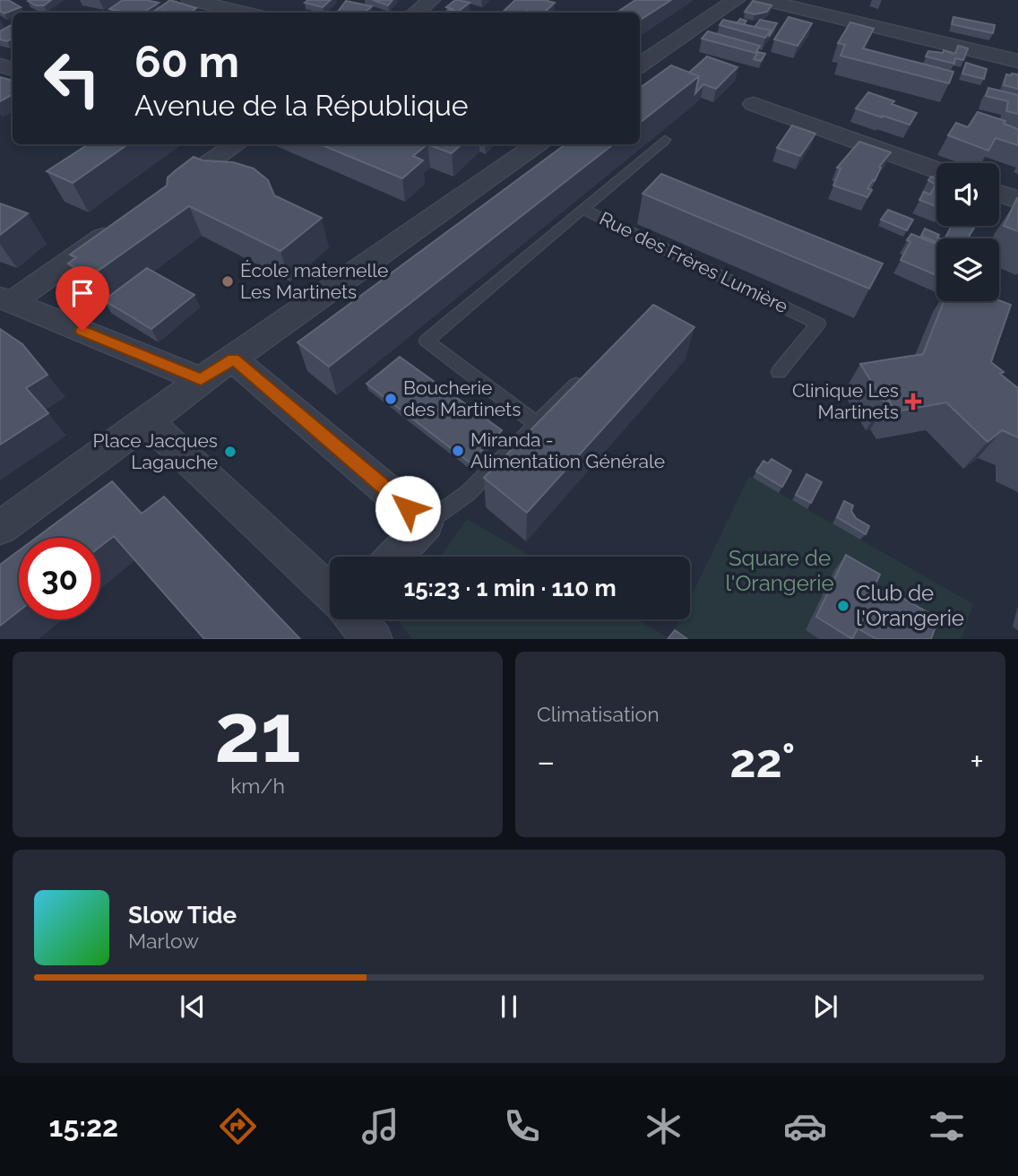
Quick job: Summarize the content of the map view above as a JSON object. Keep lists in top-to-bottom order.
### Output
{
  "streets": {
    "lane": ["Rue des Frères Lumière"]
  },
  "parks": ["Square de l'Orangerie"],
  "places": {
    "other": [
      "École maternelle Les Martinets",
      "Boucherie des Martinets",
      "Miranda - Alimentation Générale",
      "Place Jacques Lagauche",
      "Club de l'Orangerie"
    ],
    "health": ["Clinique Les Martinets"]
  },
  "page": {
    "turn": ["60 m", "Avenue de la République"],
    "limit": "30",
    "trip": "15:23 · 1 min · 110 m",
    "tile": [
      ["21", "km/h"],
      "Climatisation"
    ],
    "heat": ["−", "22°", "+"],
    "song": ["Slow Tide", "Marlow"],
    "tabs": "15:22"
  }
}
